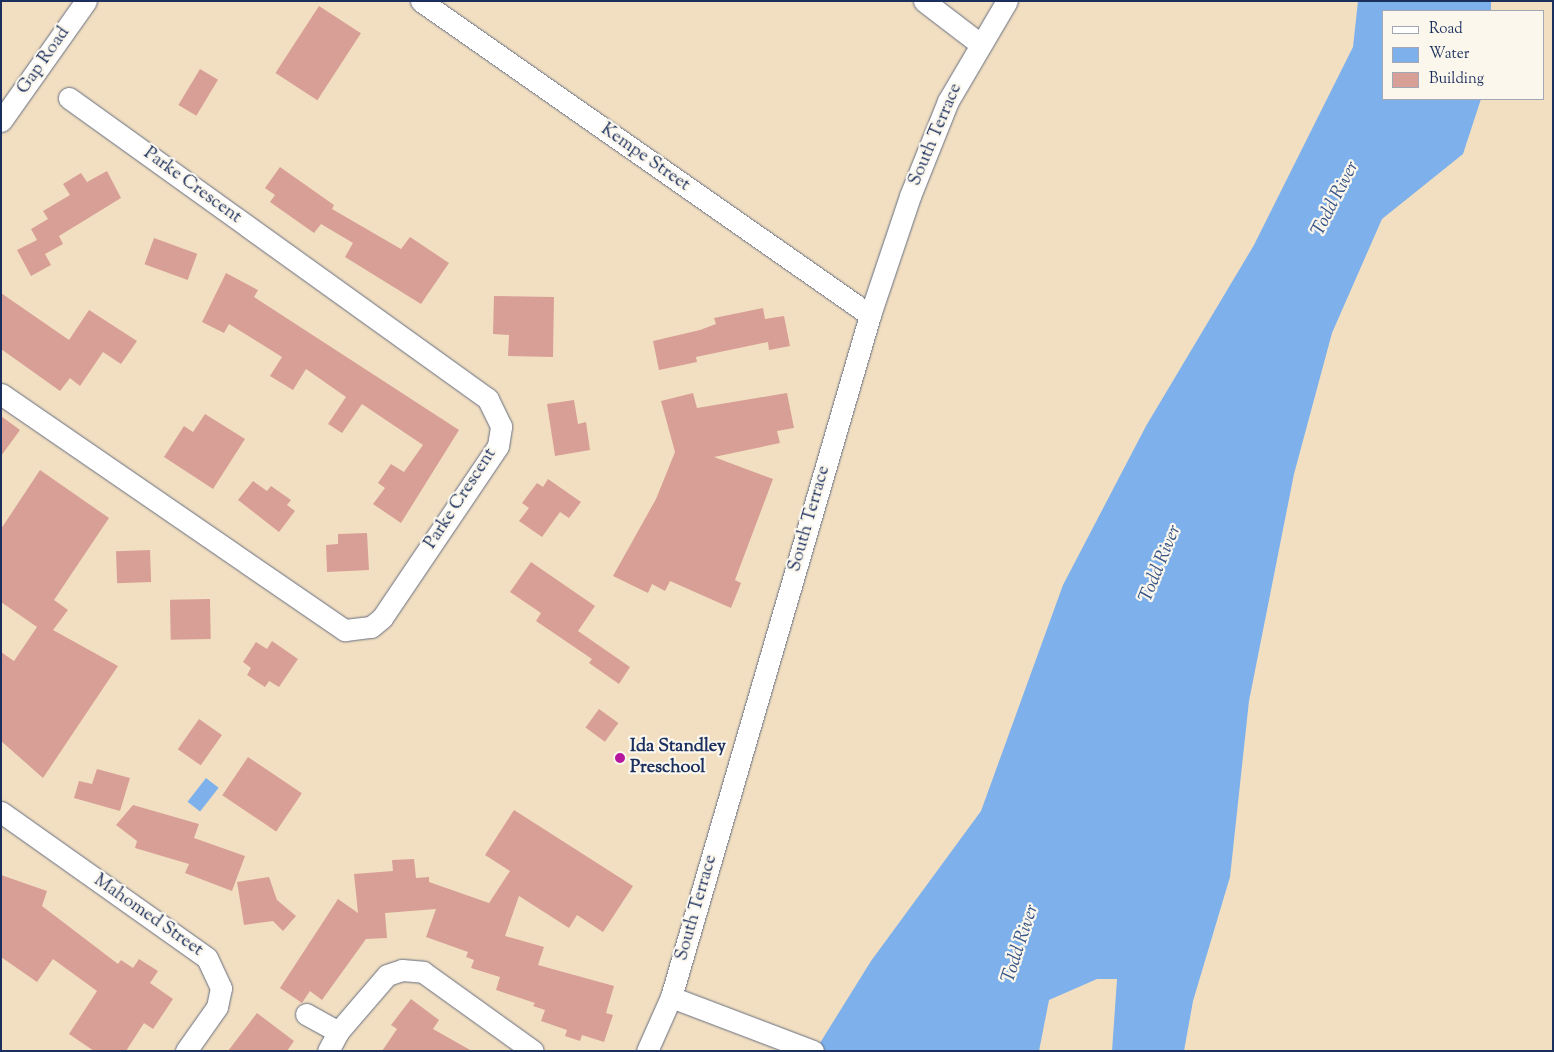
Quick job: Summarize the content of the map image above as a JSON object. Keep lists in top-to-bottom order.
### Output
{
  "streets": {
    "street": [
      "Gap Road",
      "South Terrace",
      "Kempe Street",
      "Parke Crescent",
      "Mahomed Street"
    ]
  },
  "crossings": [
    ["South Terrace", "Kempe Street"]
  ],
  "water": ["Todd River"],
  "places": ["Ida Standley Preschool"],
  "legend": ["Road", "Water", "Building"]
}
